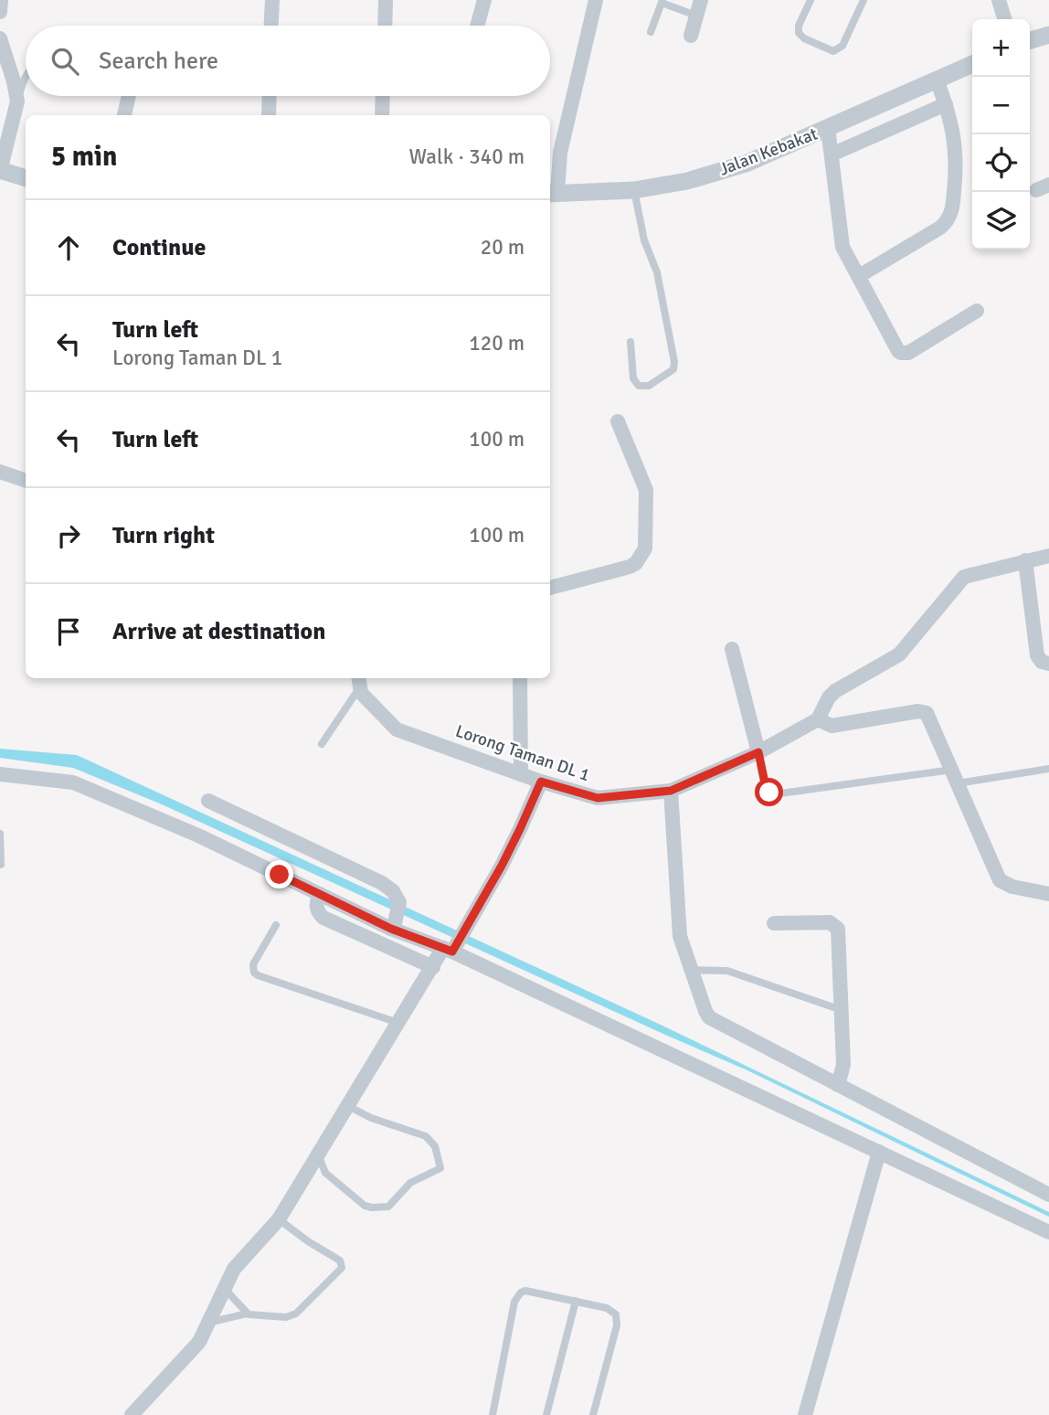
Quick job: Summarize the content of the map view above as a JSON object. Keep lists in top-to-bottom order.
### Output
{
  "streets": {
    "street": ["Jalan Kebakat", "Lorong Taman DL 1"]
  },
  "page": {
    "map_buttons": ["+", "−"],
    "search": "Search here",
    "heading": ["5 min", "Walk · 340 m"],
    "list": [
      ["Continue", "20 m"],
      ["Turn left", "Lorong Taman DL 1", "120 m"],
      ["Turn left", "100 m"],
      ["Turn right", "100 m"],
      "Arrive at destination"
    ]
  }
}
